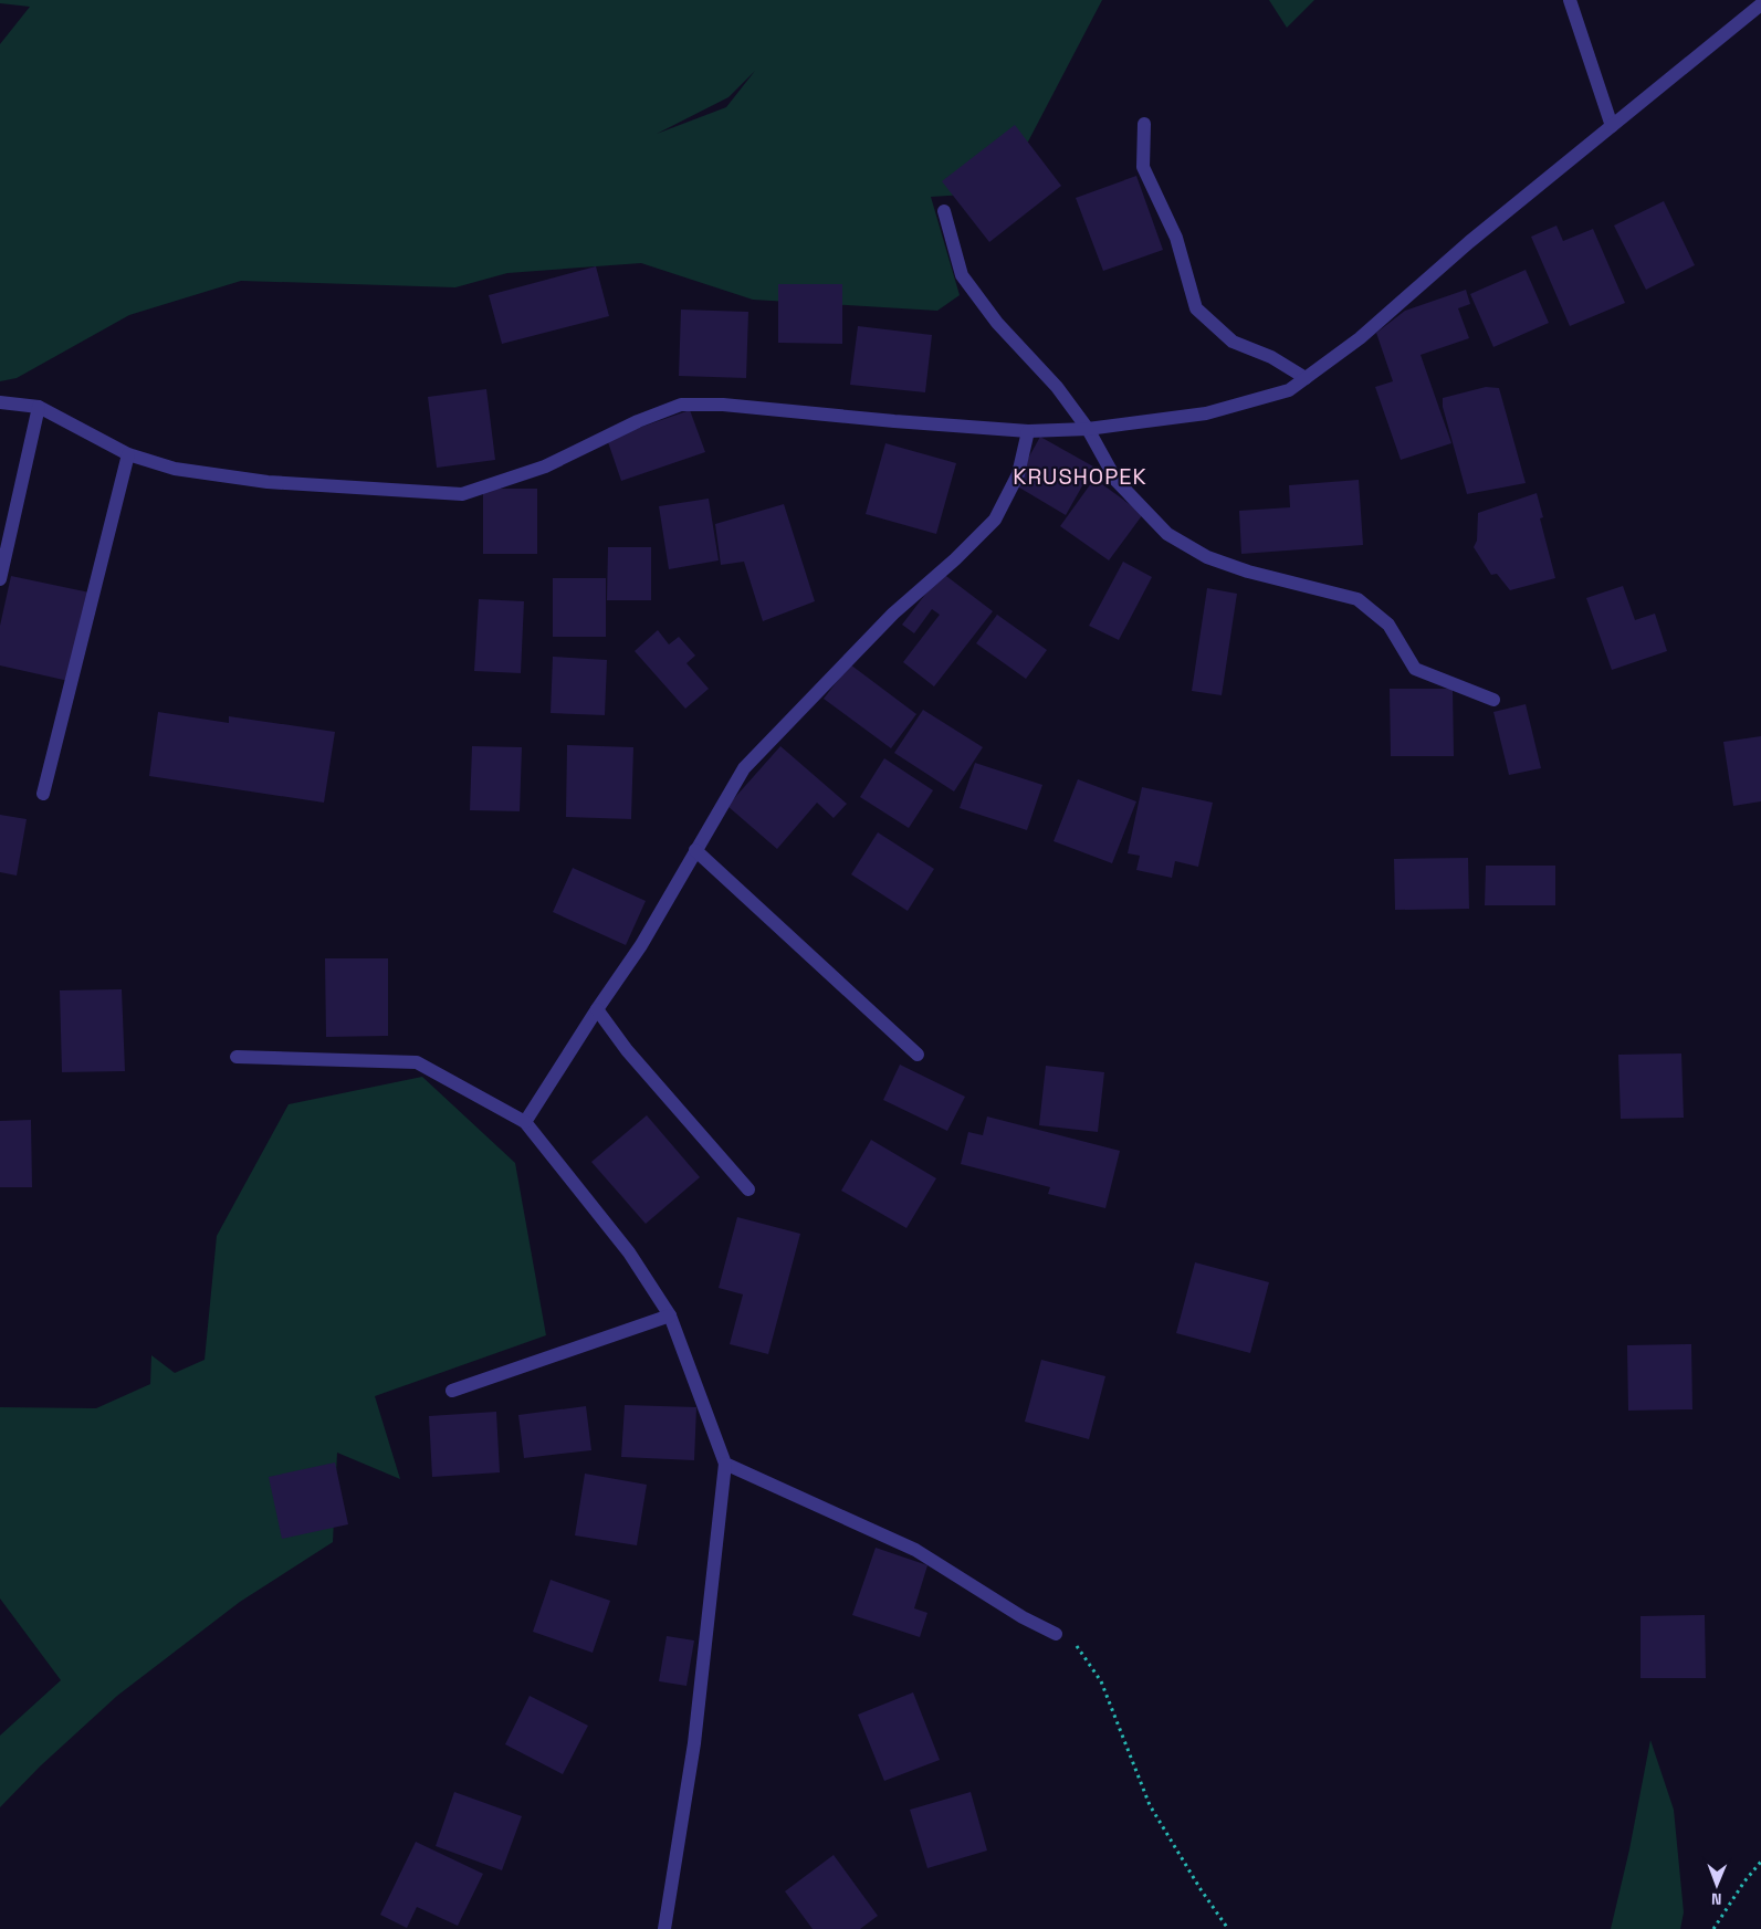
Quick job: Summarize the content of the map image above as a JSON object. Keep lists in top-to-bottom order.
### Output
{
  "districts": ["KRUSHOPEK"],
  "north": "bottom"
}
